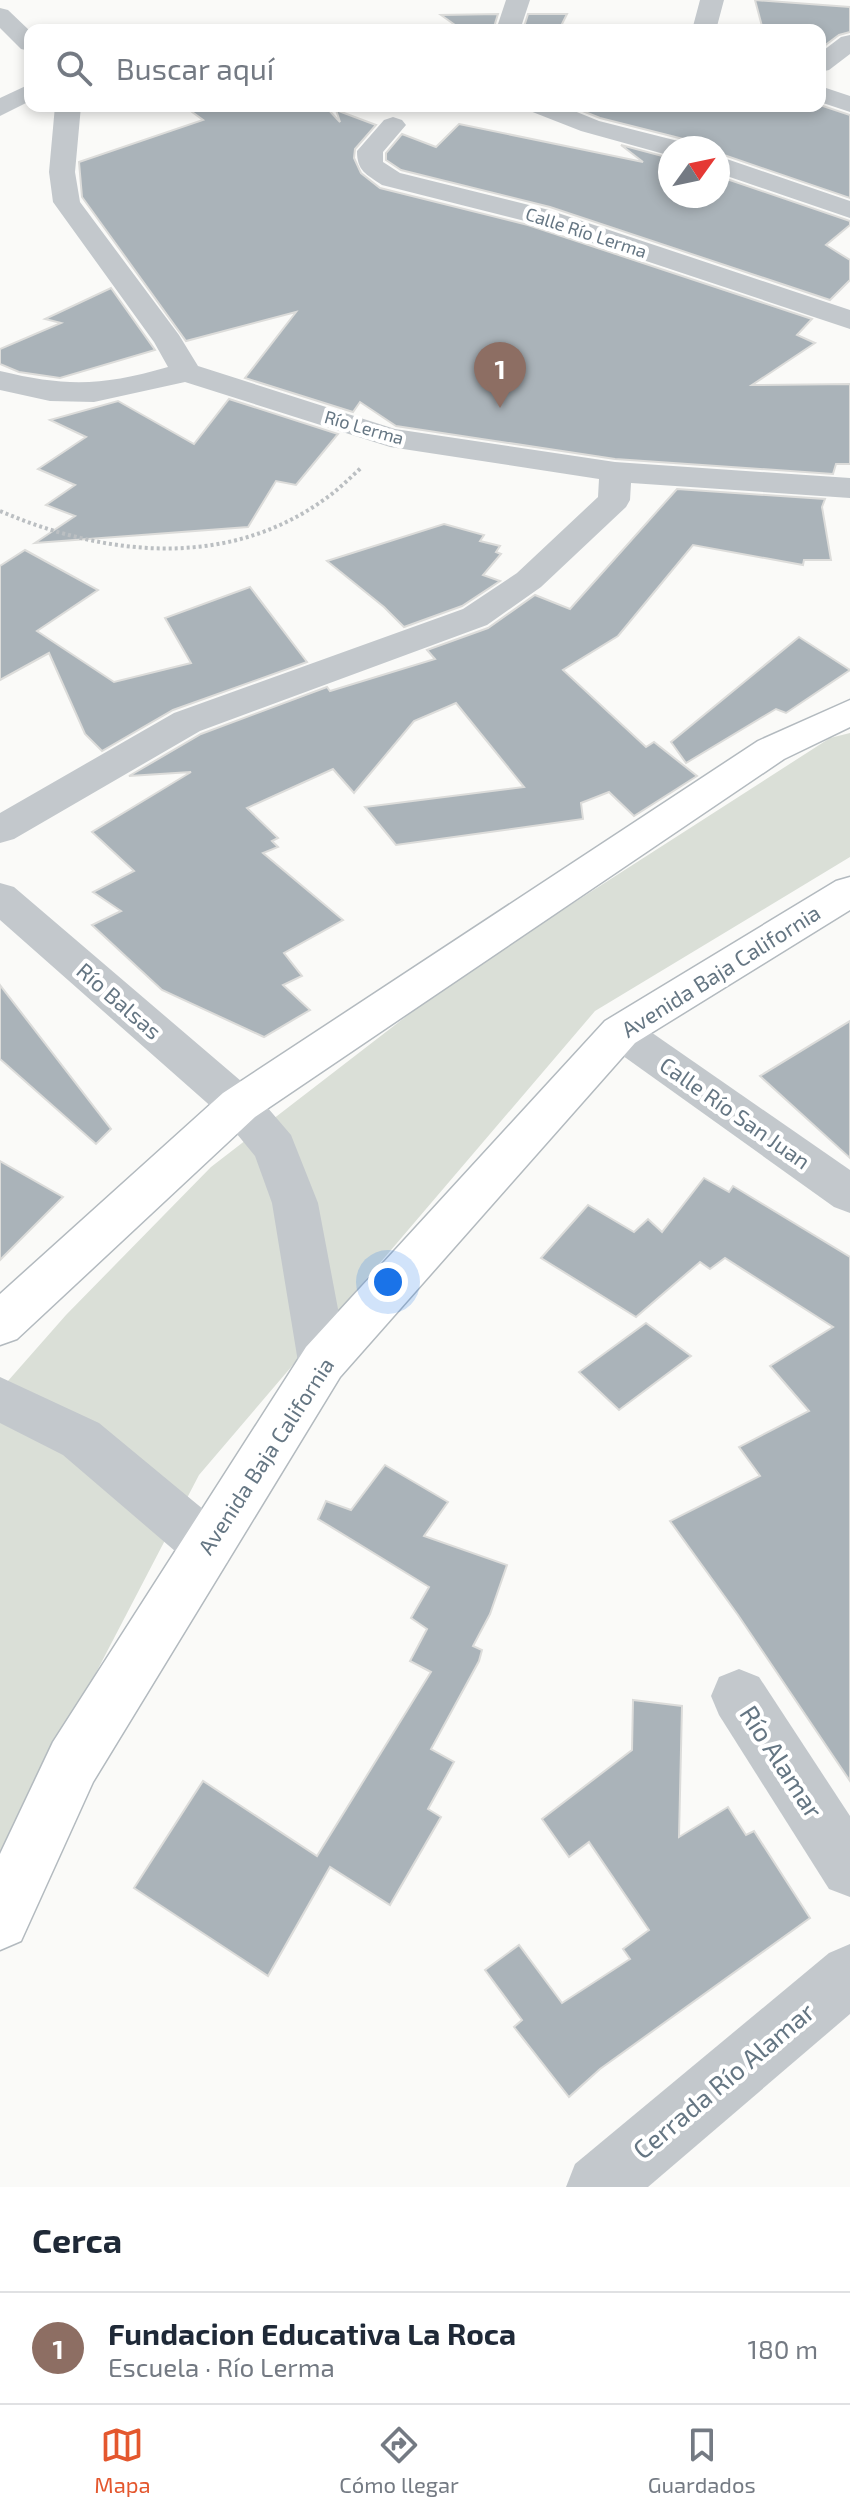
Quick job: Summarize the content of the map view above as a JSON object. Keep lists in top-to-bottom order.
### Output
{
  "streets": {
    "street": [
      "Calle Río Lerma",
      "Río Lerma",
      "Avenida Baja California",
      "Río Balsas",
      "Calle Río San Juan",
      "Río Alamar",
      "Cerrada Río Alamar"
    ]
  },
  "crossings": [
    ["Avenida Baja California", "Río Balsas"],
    ["Avenida Baja California", "Calle Río San Juan"]
  ],
  "north": "top right",
  "page": {
    "search": "Buscar aquí",
    "pins": "1",
    "heading": "Cerca",
    "list": [
      {
        "mark": "1",
        "name": "Fundacion Educativa La Roca",
        "note": "Escuela · Río Lerma",
        "value": "180 m"
      }
    ],
    "nav": ["Mapa", "Cómo llegar", "Guardados"]
  }
}
